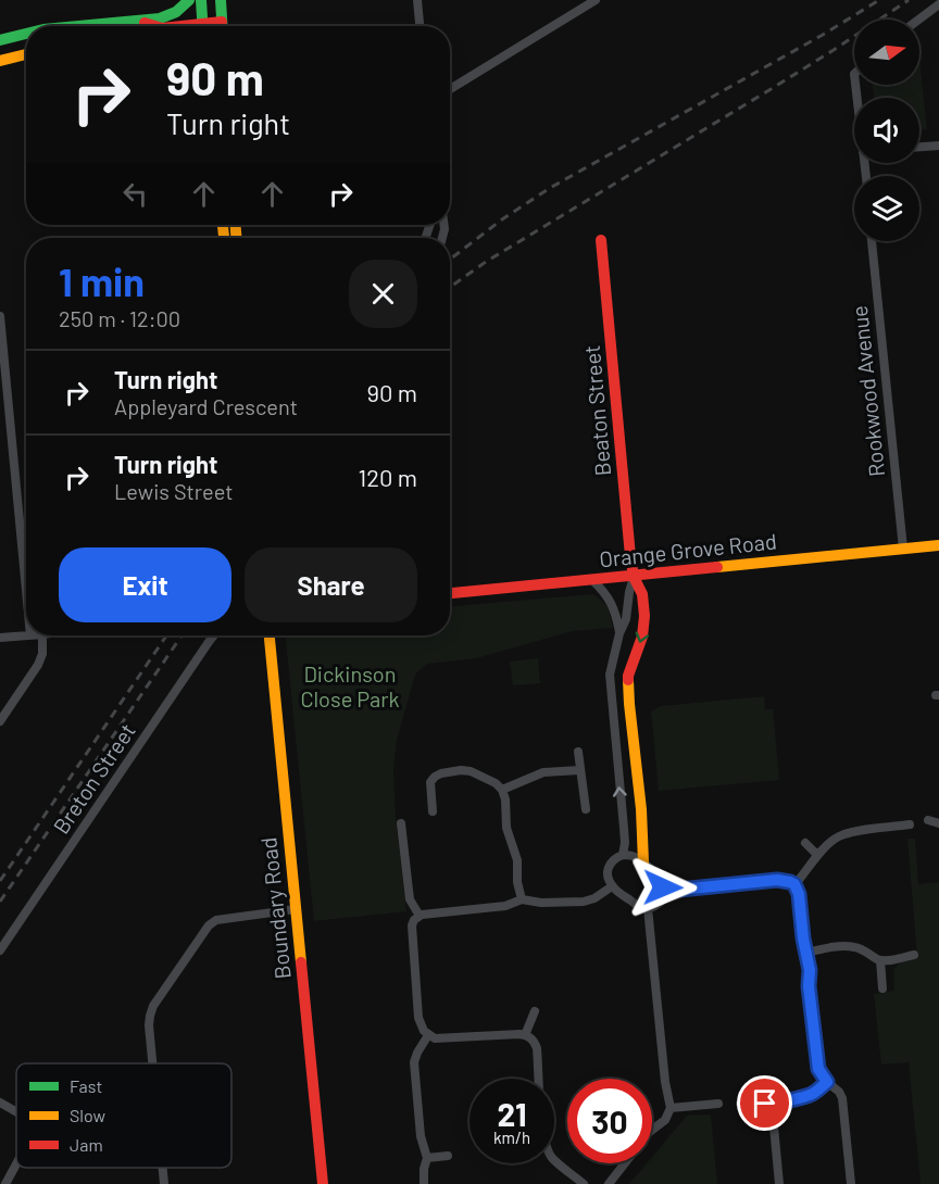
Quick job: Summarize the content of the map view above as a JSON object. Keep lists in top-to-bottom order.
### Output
{
  "streets": {
    "main road": ["Beaton Street", "Orange Grove Road", "Boundary Road"],
    "street": ["Rookwood Avenue", "Breton Street"]
  },
  "crossings": [
    ["Rookwood Avenue", "Orange Grove Road"],
    ["Beaton Street", "Orange Grove Road"]
  ],
  "one_way": ["Beaton Street"],
  "parks": ["Dickinson Close Park"],
  "legend": ["Fast", "Slow", "Jam"],
  "north": "right",
  "page": {
    "turn": ["90 m", "Turn right"],
    "heading": ["1 min", "250 m · 12:00"],
    "list": [
      {
        "name": "Turn right",
        "note": "Appleyard Crescent",
        "value": "90 m"
      },
      {
        "name": "Turn right",
        "note": "Lewis Street",
        "value": "120 m"
      }
    ],
    "buttons": ["Exit", "Share"],
    "speed": "21 km/h",
    "limit": "30"
  }
}
